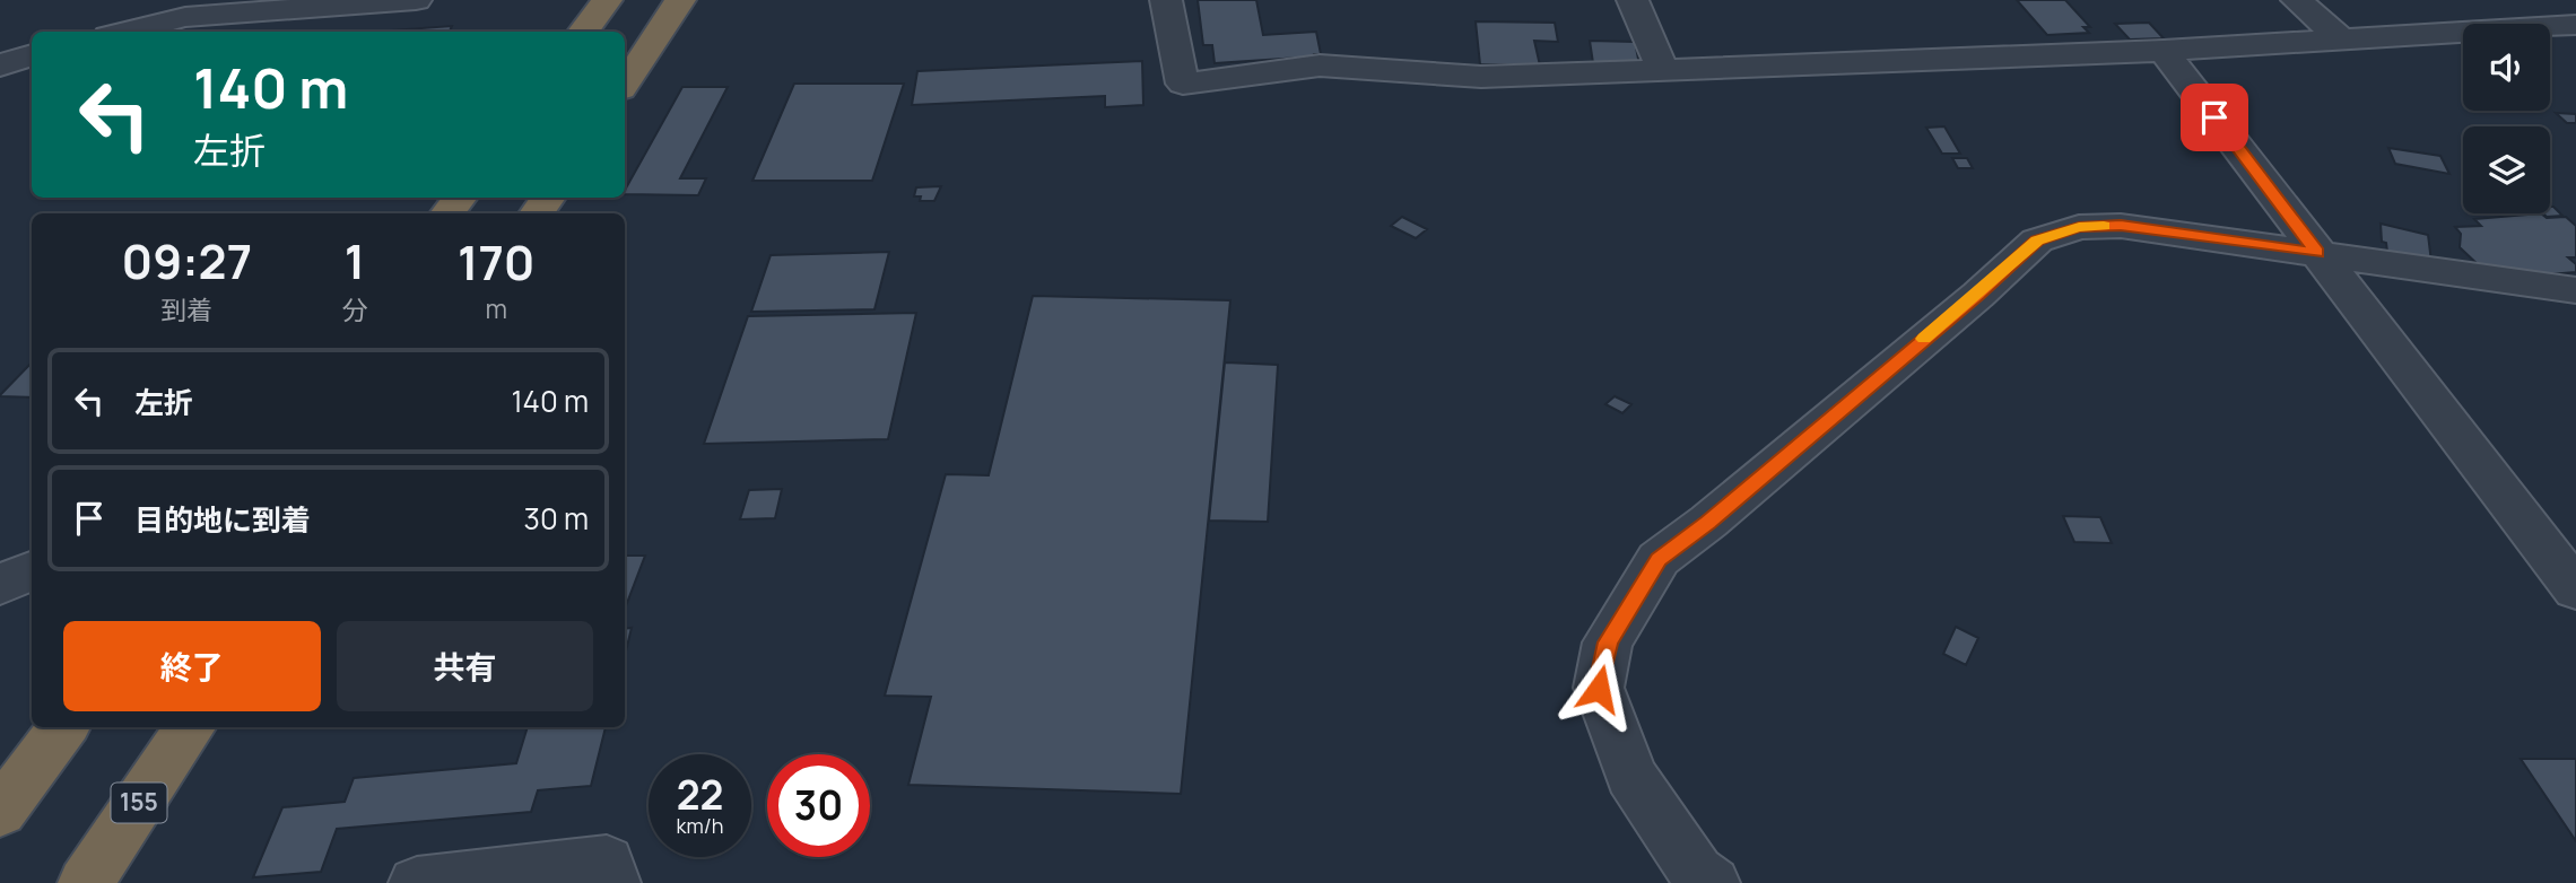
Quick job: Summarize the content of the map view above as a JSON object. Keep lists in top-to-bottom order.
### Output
{
  "streets": {
    "highway": ["155"]
  },
  "page": {
    "turn": ["140 m", "左折"],
    "eta": [
      "09:27",
      "到着",
      "1",
      "分",
      "170",
      "m"
    ],
    "list": [
      {
        "name": "左折",
        "value": "140 m"
      },
      {
        "name": "目的地に到着",
        "value": "30 m"
      }
    ],
    "buttons": ["終了", "共有"],
    "speed": "22 km/h",
    "limit": "30"
  }
}
